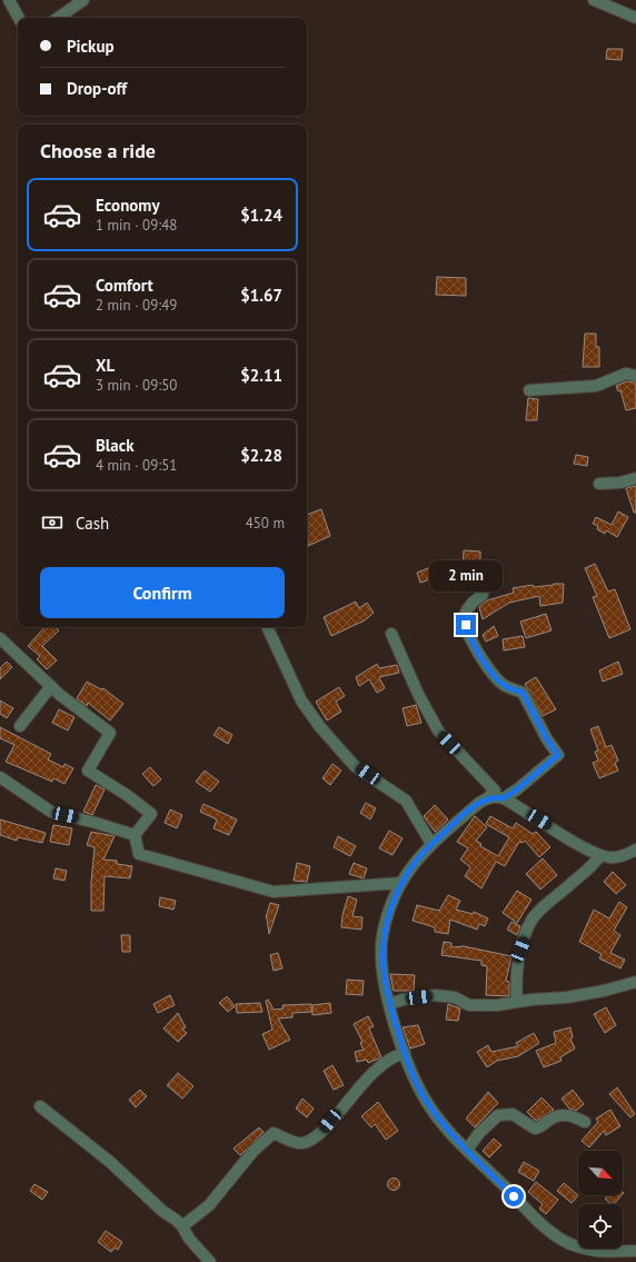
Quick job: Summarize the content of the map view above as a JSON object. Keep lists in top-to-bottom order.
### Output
{
  "north": "bottom right",
  "page": {
    "banner": ["Pickup", "Drop-off"],
    "heading": "Choose a ride",
    "list": [
      {
        "name": "Economy",
        "note": "1 min · 09:48",
        "value": "$1.24"
      },
      {
        "name": "Comfort",
        "note": "2 min · 09:49",
        "value": "$1.67"
      },
      {
        "name": "XL",
        "note": "3 min · 09:50",
        "value": "$2.11"
      },
      {
        "name": "Black",
        "note": "4 min · 09:51",
        "value": "$2.28"
      }
    ],
    "pay": ["Cash", "450 m"],
    "buttons": "Confirm",
    "bubble": "2 min"
  }
}
